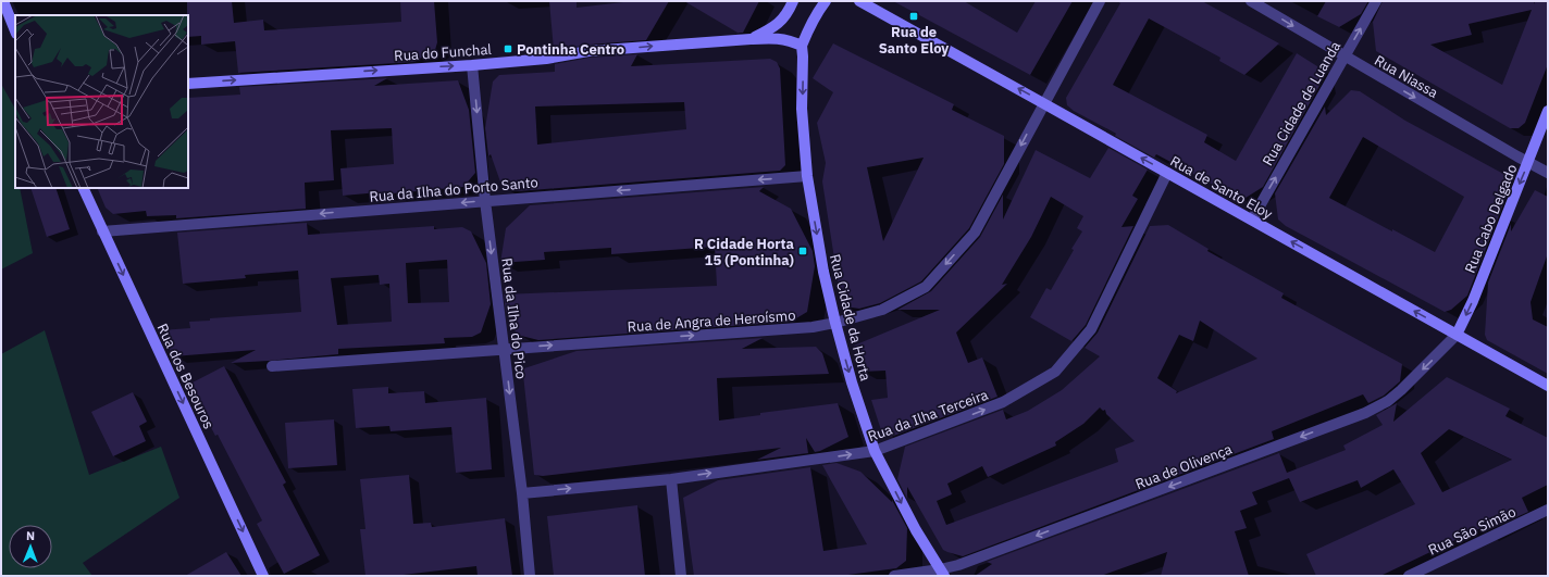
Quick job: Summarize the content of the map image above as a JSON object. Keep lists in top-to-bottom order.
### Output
{
  "streets": {
    "main road": [
      "Rua do Funchal",
      "Rua de Santo Eloy",
      "Rua Cabo Delgado",
      "Rua Cidade da Horta",
      "Rua dos Besouros"
    ],
    "street": [
      "Rua Niassa",
      "Rua Cidade de Luanda",
      "Rua da Ilha do Porto Santo",
      "Rua da Ilha do Pico",
      "Rua de Angra de Heroísmo",
      "Rua da Ilha Terceira",
      "Rua de Olivença",
      "Rua São Simão"
    ]
  },
  "crossings": [
    ["Rua do Funchal", "Rua Cidade da Horta"],
    ["Rua do Funchal", "Rua da Ilha do Pico"],
    ["Rua Niassa", "Rua Cidade de Luanda"],
    ["Rua Niassa", "Rua Cabo Delgado"],
    ["Rua Cidade de Luanda", "Rua de Santo Eloy"],
    ["Rua de Santo Eloy", "Rua Cabo Delgado"],
    ["Rua de Santo Eloy", "Rua de Angra de Heroísmo"],
    ["Rua de Santo Eloy", "Rua da Ilha Terceira"],
    ["Rua de Santo Eloy", "Rua de Olivença"],
    ["Rua da Ilha do Porto Santo", "Rua Cidade da Horta"],
    ["Rua da Ilha do Porto Santo", "Rua da Ilha do Pico"],
    ["Rua da Ilha do Porto Santo", "Rua dos Besouros"],
    ["Rua Cabo Delgado", "Rua de Olivença"],
    ["Rua Cidade da Horta", "Rua de Angra de Heroísmo"],
    ["Rua Cidade da Horta", "Rua da Ilha Terceira"],
    ["Rua Cidade da Horta", "Rua de Olivença"],
    ["Rua da Ilha do Pico", "Rua de Angra de Heroísmo"],
    ["Rua da Ilha do Pico", "Rua da Ilha Terceira"]
  ],
  "one_way": [
    "Rua do Funchal",
    "Rua Niassa",
    "Rua Cidade de Luanda",
    "Rua de Santo Eloy",
    "Rua da Ilha do Porto Santo",
    "Rua Cabo Delgado",
    "Rua Cidade da Horta",
    "Rua da Ilha do Pico",
    "Rua dos Besouros",
    "Rua da Ilha Terceira",
    "Rua de Olivença"
  ],
  "places": {
    "transit": ["Rua de Santo Eloy", "Pontinha Centro", "R Cidade Horta 15 (Pontinha)"]
  },
  "north": "top"
}
